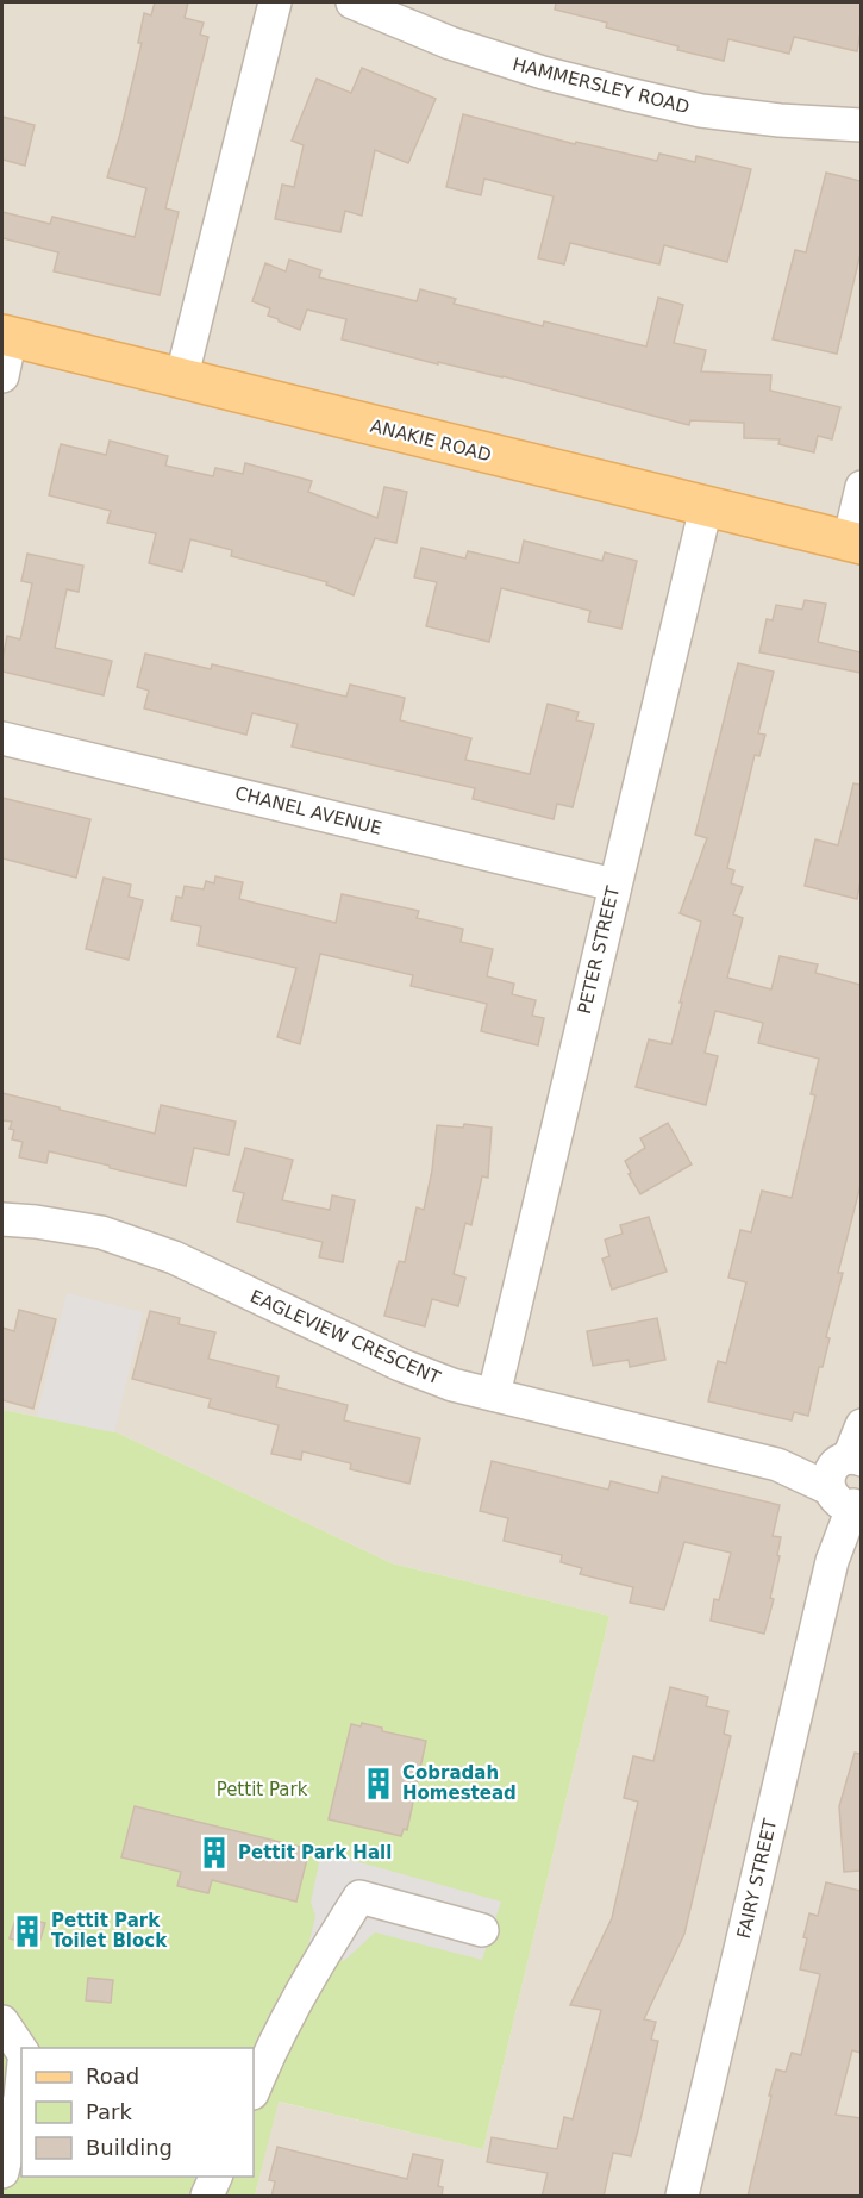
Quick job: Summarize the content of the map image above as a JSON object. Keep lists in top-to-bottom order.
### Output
{
  "streets": {
    "main road": ["ANAKIE ROAD"],
    "street": [
      "HAMMERSLEY ROAD",
      "CHANEL AVENUE",
      "PETER STREET",
      "EAGLEVIEW CRESCENT",
      "FAIRY STREET"
    ]
  },
  "crossings": [
    ["ANAKIE ROAD", "PETER STREET"],
    ["CHANEL AVENUE", "PETER STREET"],
    ["PETER STREET", "EAGLEVIEW CRESCENT"],
    ["EAGLEVIEW CRESCENT", "FAIRY STREET"]
  ],
  "parks": ["Pettit Park"],
  "places": {
    "building": ["Cobradah Homestead", "Pettit Park Hall", "Pettit Park Toilet Block"]
  },
  "legend": ["Road", "Park", "Building"]
}
